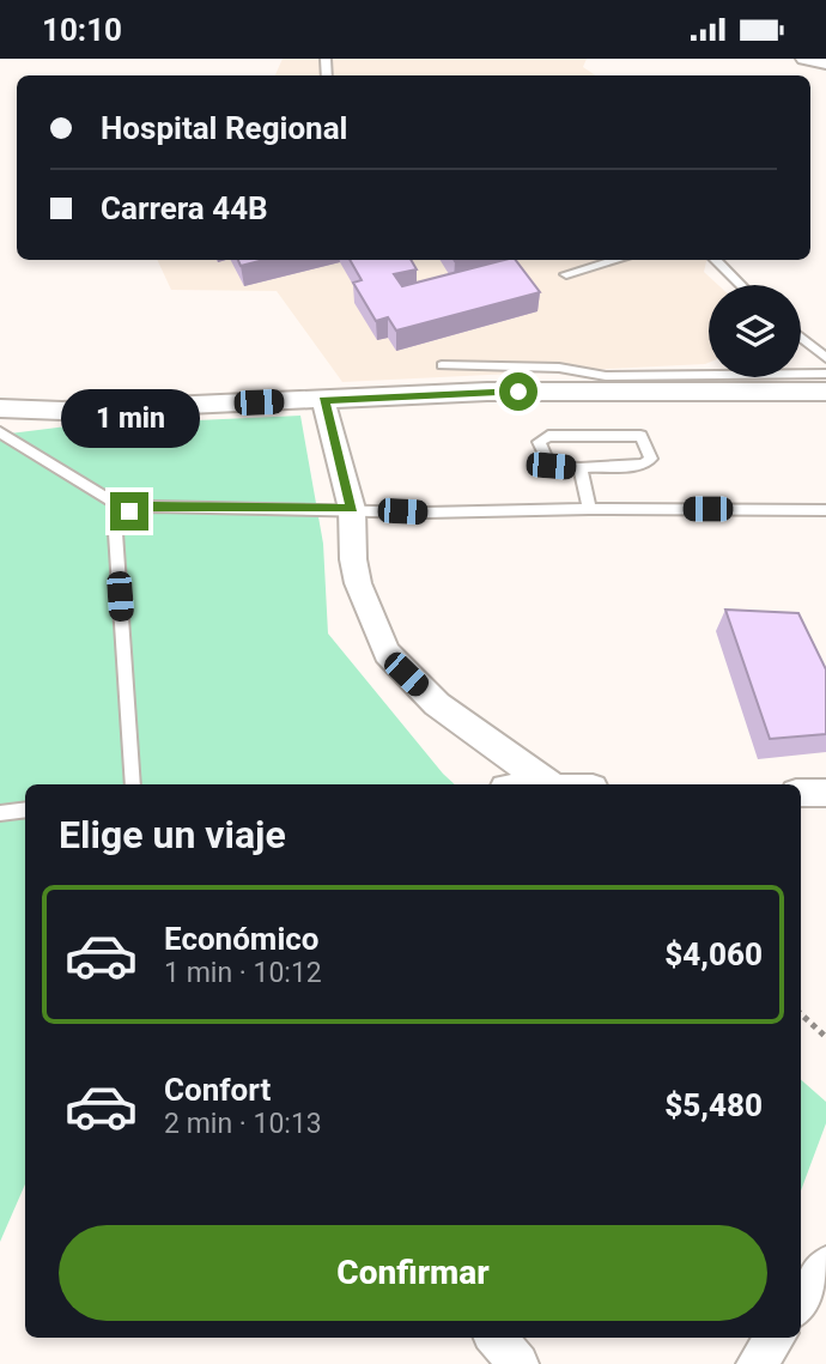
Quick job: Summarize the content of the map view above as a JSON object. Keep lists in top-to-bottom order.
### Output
{
  "page": {
    "status": "10:10",
    "banner": ["Hospital Regional", "Carrera 44B"],
    "bubble": "1 min",
    "heading": "Elige un viaje",
    "list": [
      {
        "name": "Económico",
        "note": "1 min · 10:12",
        "value": "$4,060"
      },
      {
        "name": "Confort",
        "note": "2 min · 10:13",
        "value": "$5,480"
      }
    ],
    "buttons": "Confirmar"
  }
}
